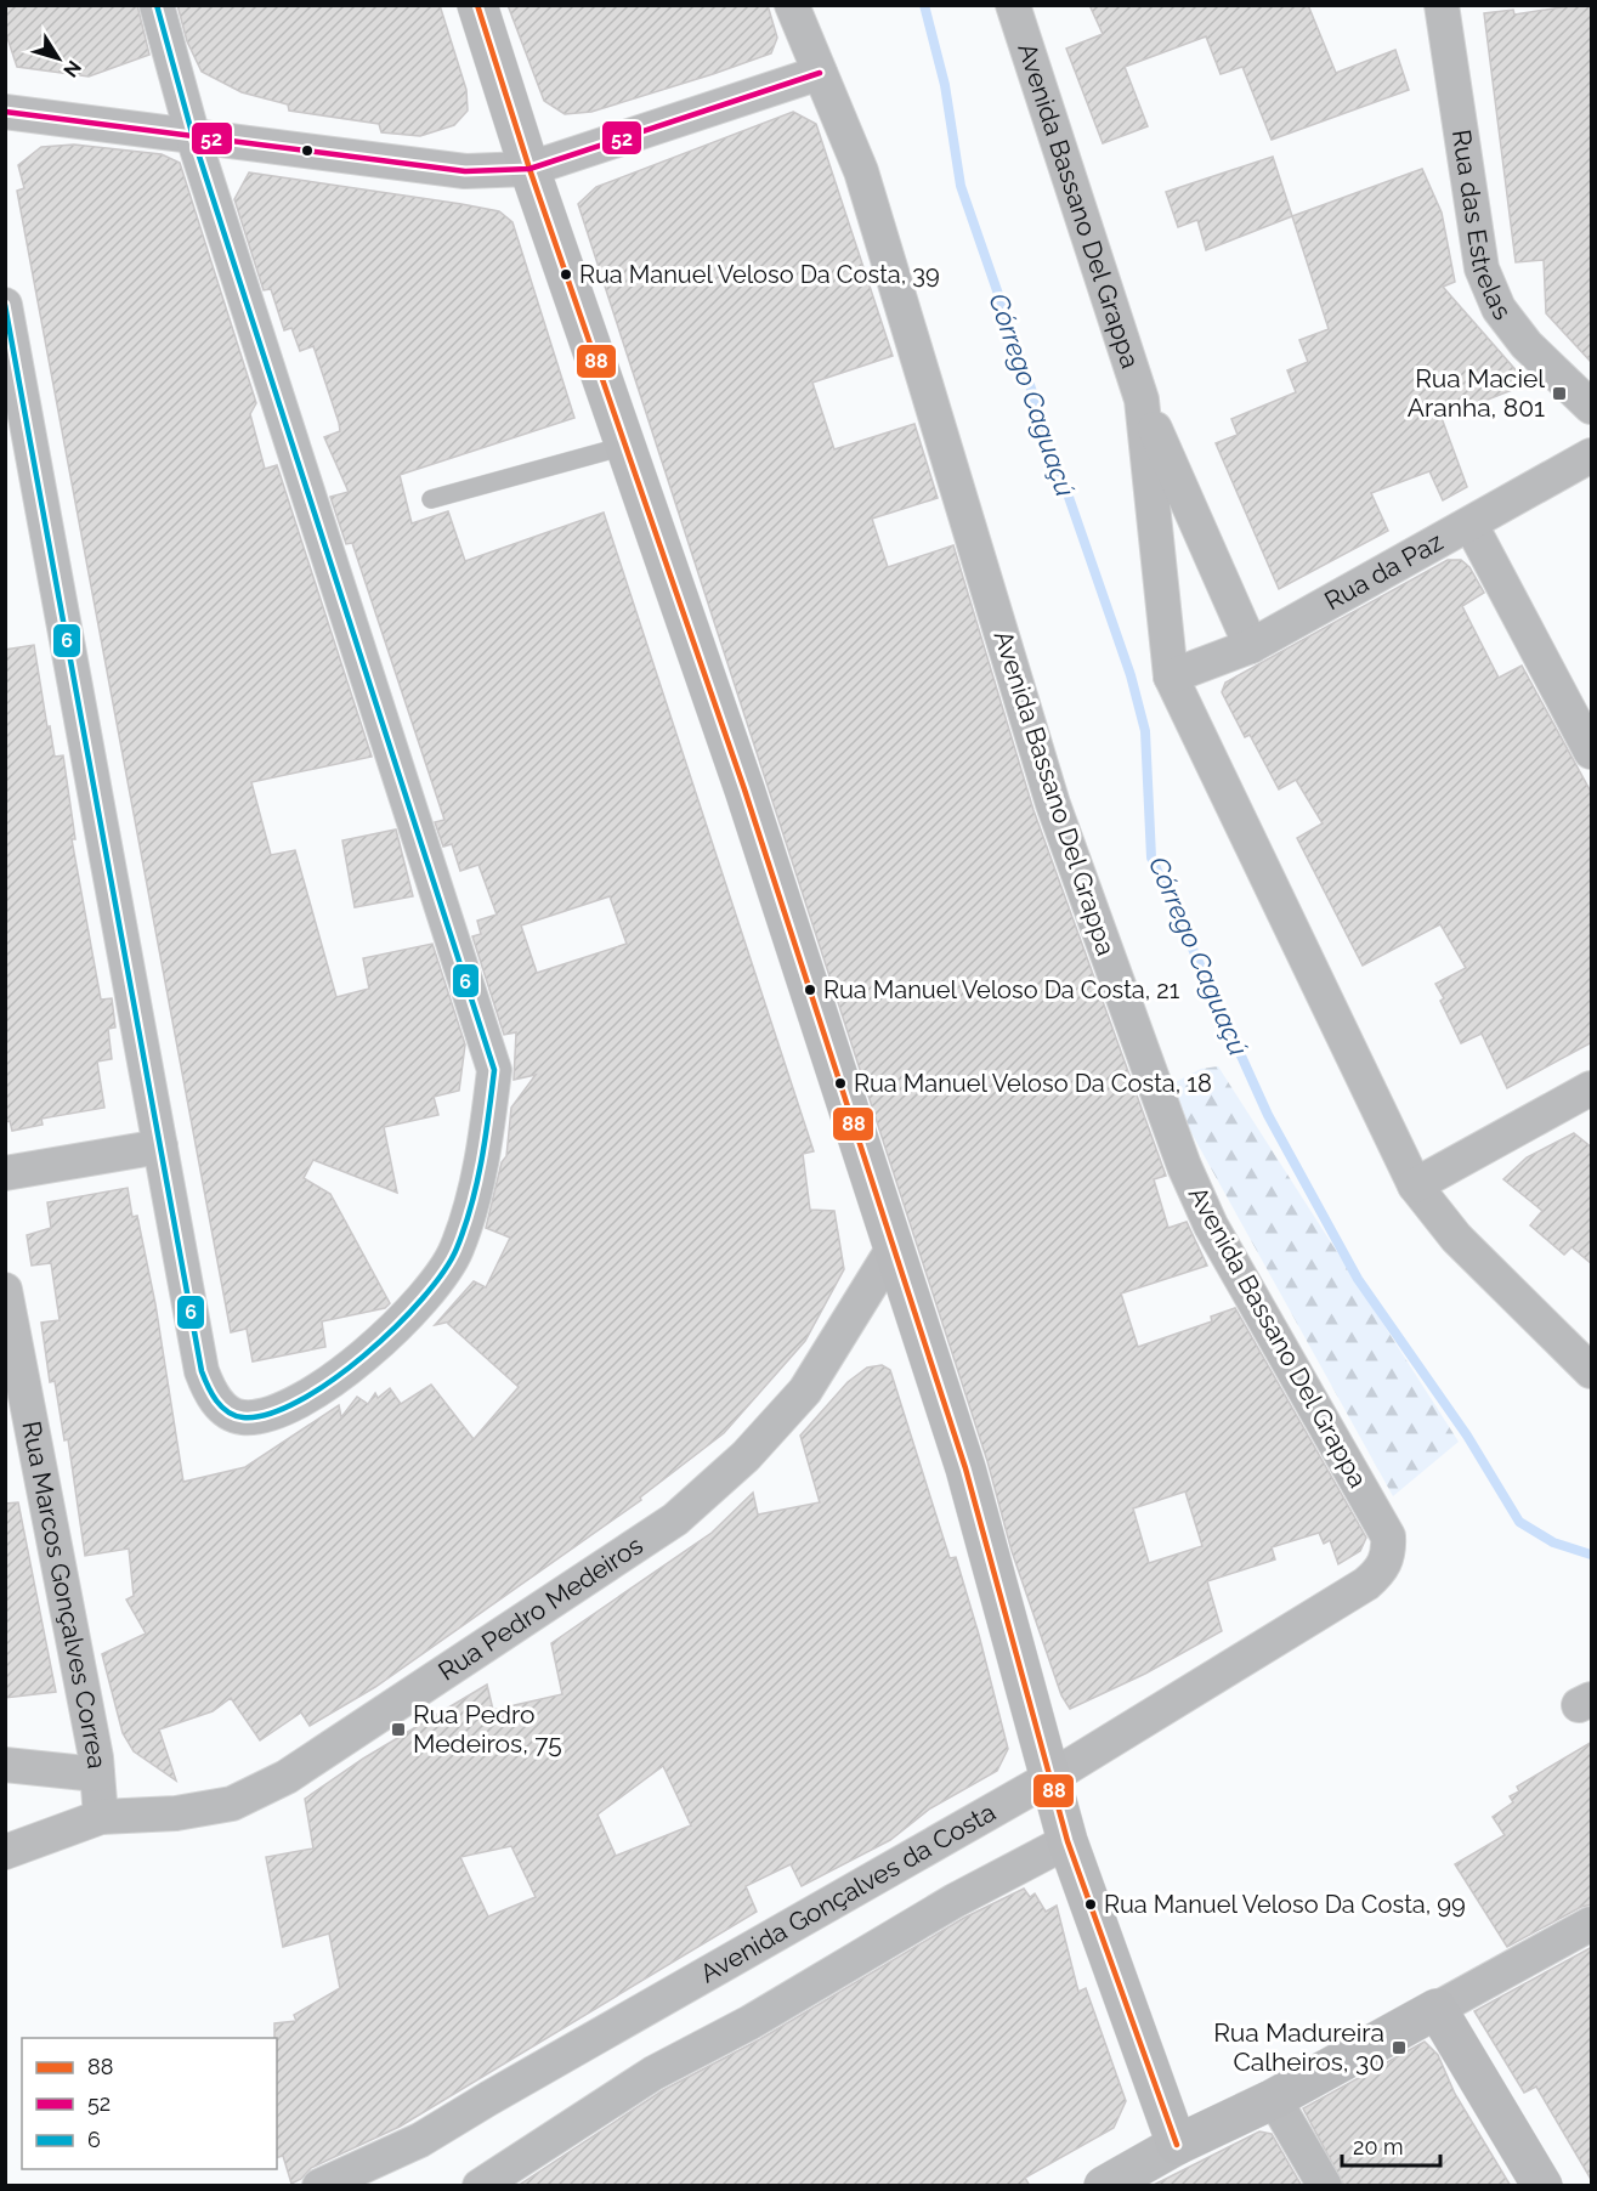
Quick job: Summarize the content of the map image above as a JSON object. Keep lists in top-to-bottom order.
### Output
{
  "streets": {
    "street": [
      "Avenida Bassano Del Grappa",
      "Rua das Estrelas",
      "Rua da Paz",
      "Rua Marcos Gonçalves Correa",
      "Rua Pedro Medeiros",
      "Avenida Gonçalves da Costa"
    ]
  },
  "crossings": [
    ["Avenida Bassano Del Grappa", "Rua da Paz"],
    ["Avenida Bassano Del Grappa", "Avenida Gonçalves da Costa"],
    ["Rua Marcos Gonçalves Correa", "Rua Pedro Medeiros"]
  ],
  "water": ["Córrego Caguaçú"],
  "places": {
    "other": [
      "Rua Manuel Veloso Da Costa, 39",
      "Rua Manuel Veloso Da Costa, 21",
      "Rua Manuel Veloso Da Costa, 18",
      "Rua Manuel Veloso Da Costa, 99"
    ],
    "transit": ["Rua Maciel Aranha, 801", "Rua Pedro Medeiros, 75", "Rua Madureira Calheiros, 30"]
  },
  "lines": ["transit line 88", "transit line 6", "transit line 52"],
  "legend": ["88", "52", "6"],
  "scale_bar": "20 m",
  "north": "bottom right"
}
